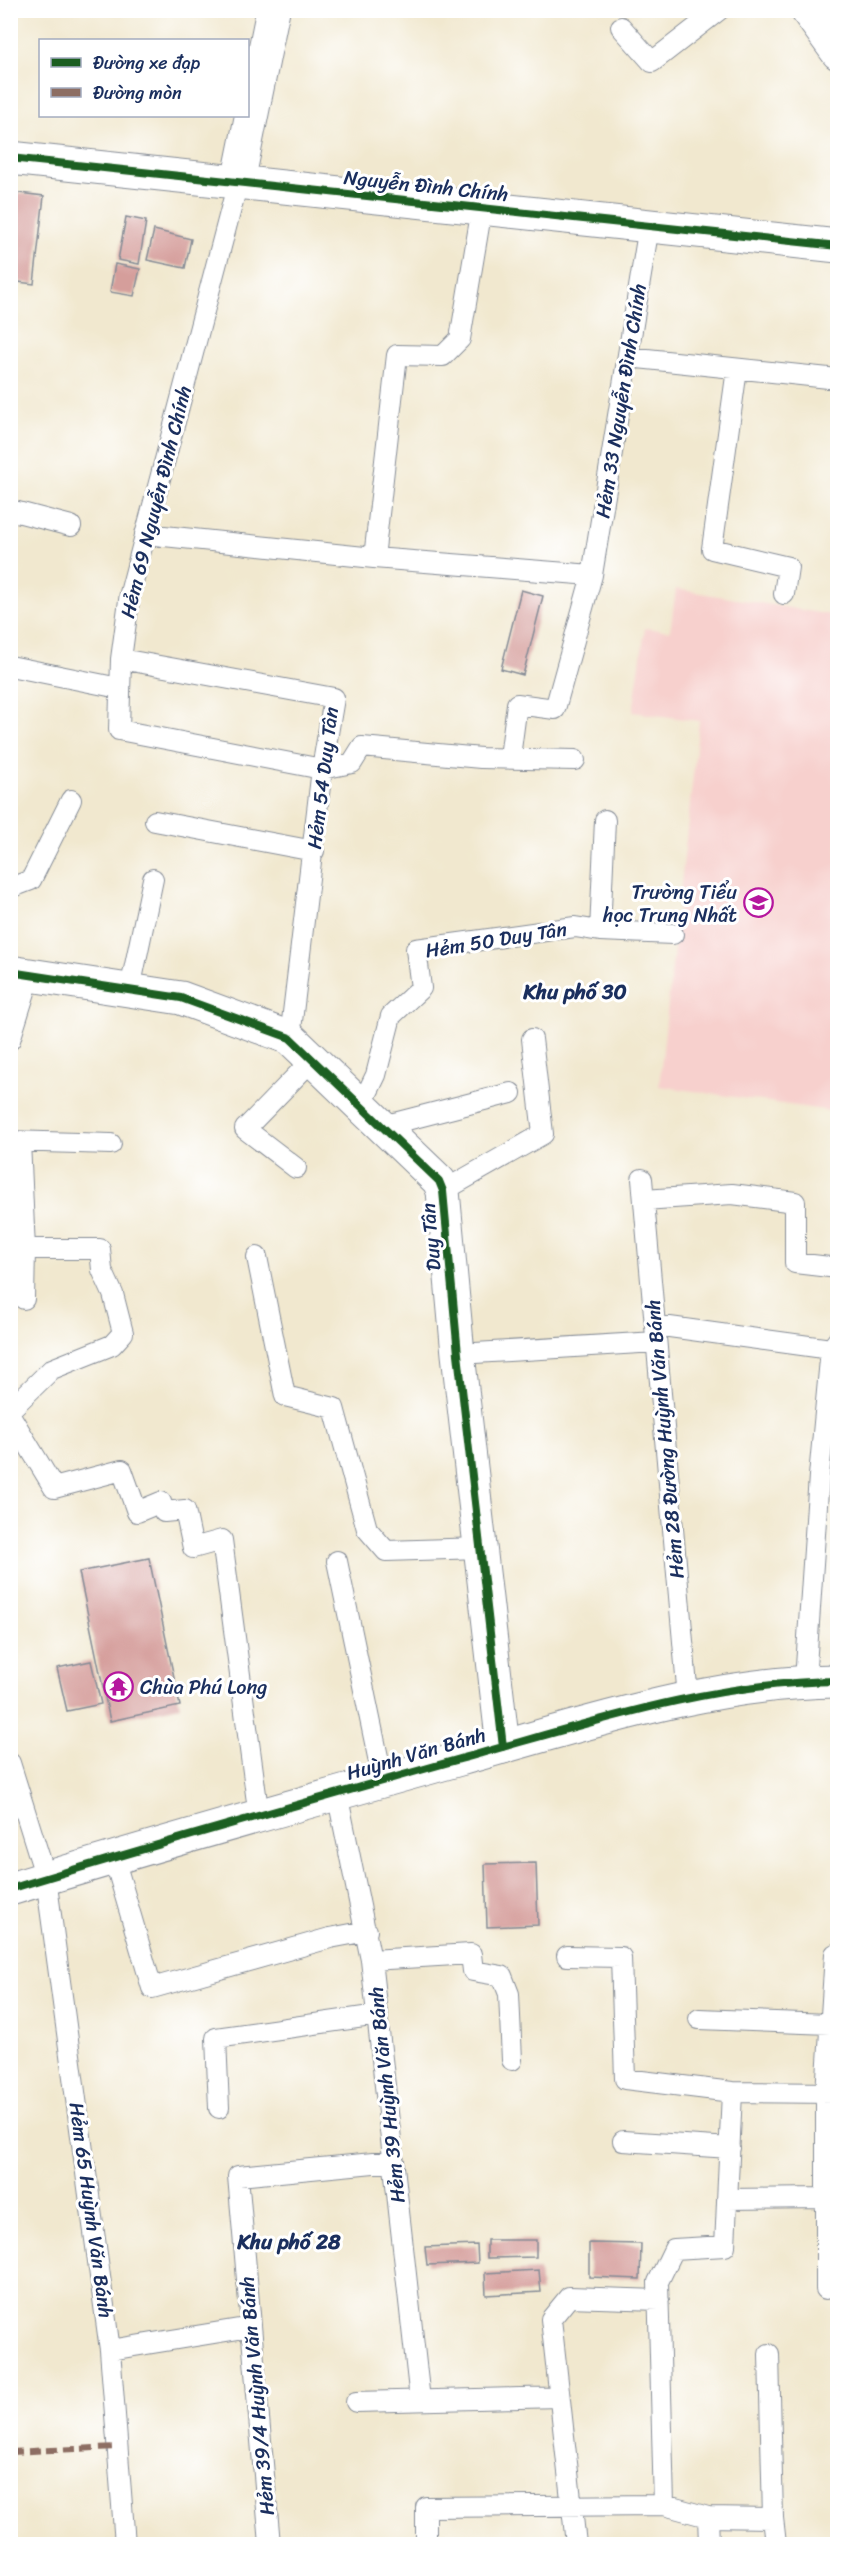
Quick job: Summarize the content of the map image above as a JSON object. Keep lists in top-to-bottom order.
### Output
{
  "streets": {
    "street": ["Nguyễn Đình Chính", "Duy Tân", "Huỳnh Văn Bánh"],
    "lane": [
      "Hẻm 33 Nguyễn Đình Chính",
      "Hẻm 69 Nguyễn Đình Chính",
      "Hẻm 54 Duy Tân",
      "Hẻm 50 Duy Tân",
      "Hẻm 28 Đường Huỳnh Văn Bánh",
      "Hẻm 39 Huỳnh Văn Bánh",
      "Hẻm 65 Huỳnh Văn Bánh",
      "Hẻm 39/4 Huỳnh Văn Bánh"
    ]
  },
  "crossings": [
    ["Nguyễn Đình Chính", "Hẻm 33 Nguyễn Đình Chính"],
    ["Nguyễn Đình Chính", "Hẻm 69 Nguyễn Đình Chính"],
    ["Hẻm 69 Nguyễn Đình Chính", "Hẻm 54 Duy Tân"],
    ["Hẻm 54 Duy Tân", "Duy Tân"],
    ["Hẻm 50 Duy Tân", "Duy Tân"],
    ["Duy Tân", "Huỳnh Văn Bánh"],
    ["Hẻm 28 Đường Huỳnh Văn Bánh", "Huỳnh Văn Bánh"],
    ["Huỳnh Văn Bánh", "Hẻm 39 Huỳnh Văn Bánh"],
    ["Huỳnh Văn Bánh", "Hẻm 65 Huỳnh Văn Bánh"],
    ["Hẻm 39 Huỳnh Văn Bánh", "Hẻm 39/4 Huỳnh Văn Bánh"]
  ],
  "districts": ["Khu phố 30", "Khu phố 28"],
  "places": {
    "school or university": ["Trường Tiểu học Trung Nhất"],
    "temple": ["Chùa Phú Long"]
  },
  "legend": ["Đường xe đạp", "Đường mòn"]
}
